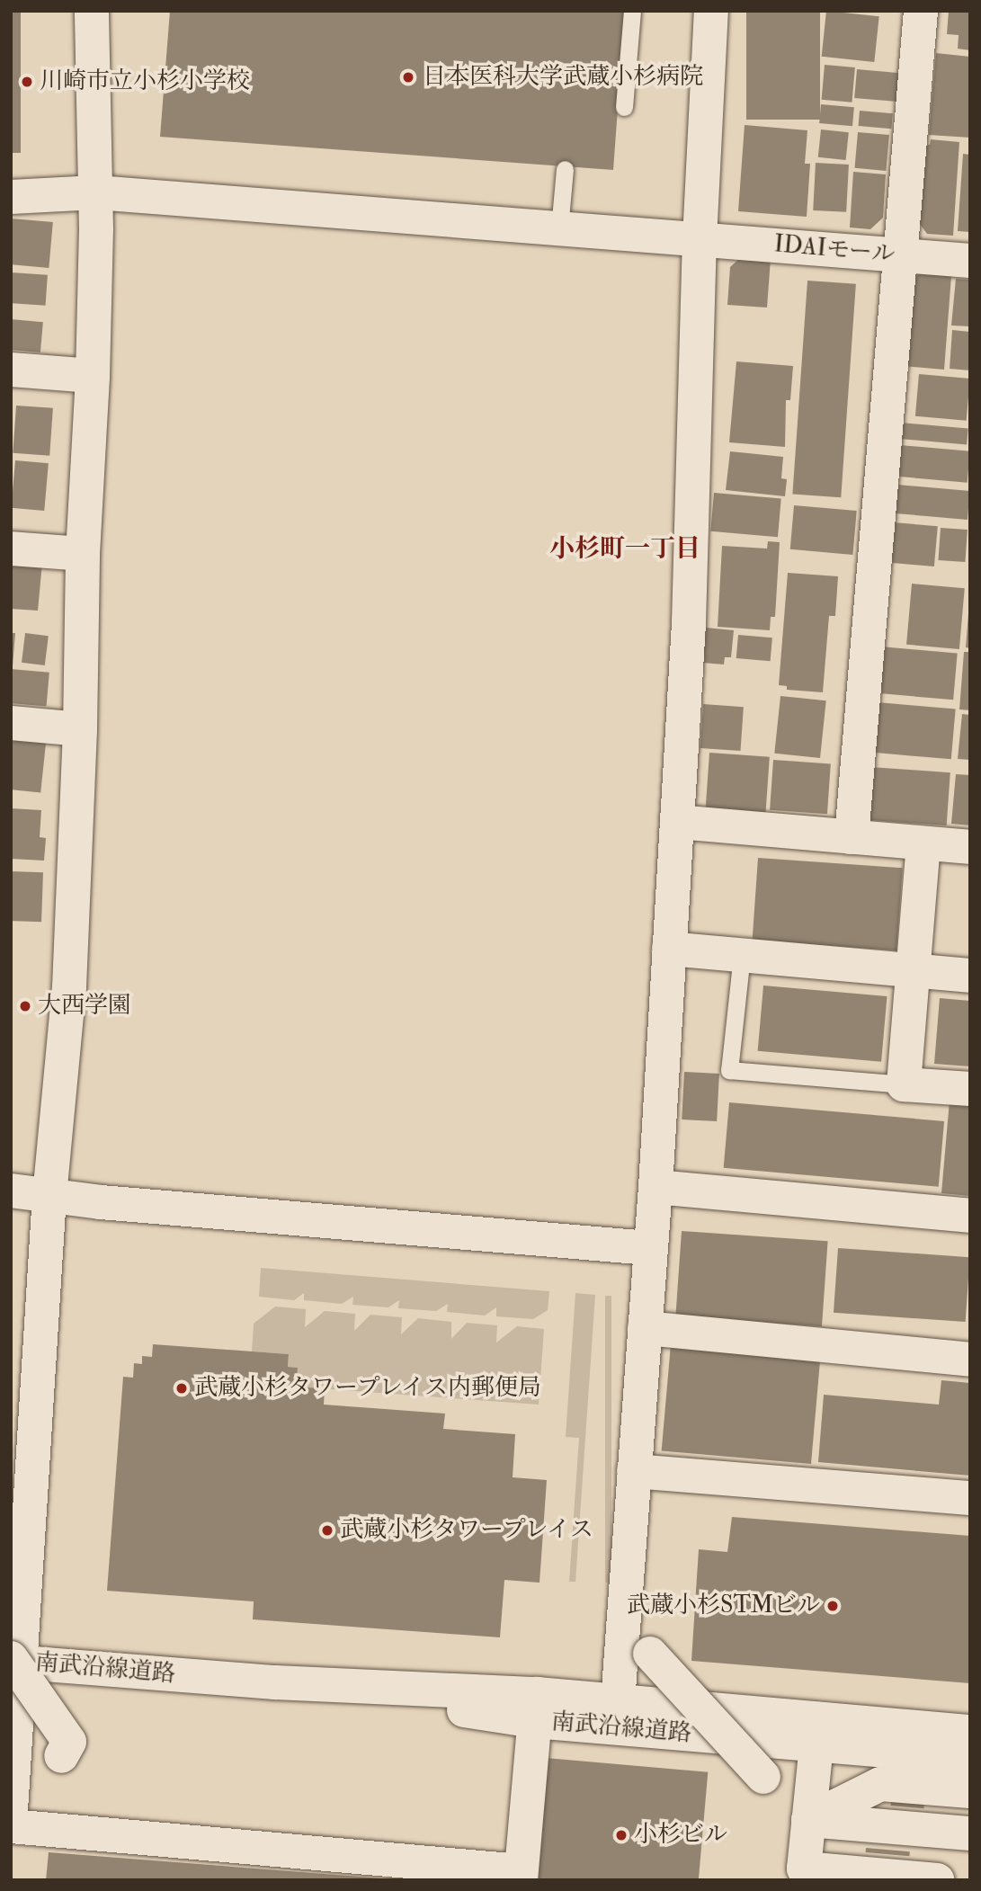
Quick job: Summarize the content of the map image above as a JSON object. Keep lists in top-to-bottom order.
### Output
{
  "streets": {
    "street": ["IDAIモール", "南武沿線道路"]
  },
  "districts": ["小杉町一丁目"],
  "places": [
    "日本医科大学武蔵小杉病院",
    "川崎市立小杉小学校",
    "大西学園",
    "武蔵小杉タワープレイス内郵便局",
    "武蔵小杉タワープレイス",
    "武蔵小杉STMビル",
    "小杉ビル"
  ]
}
